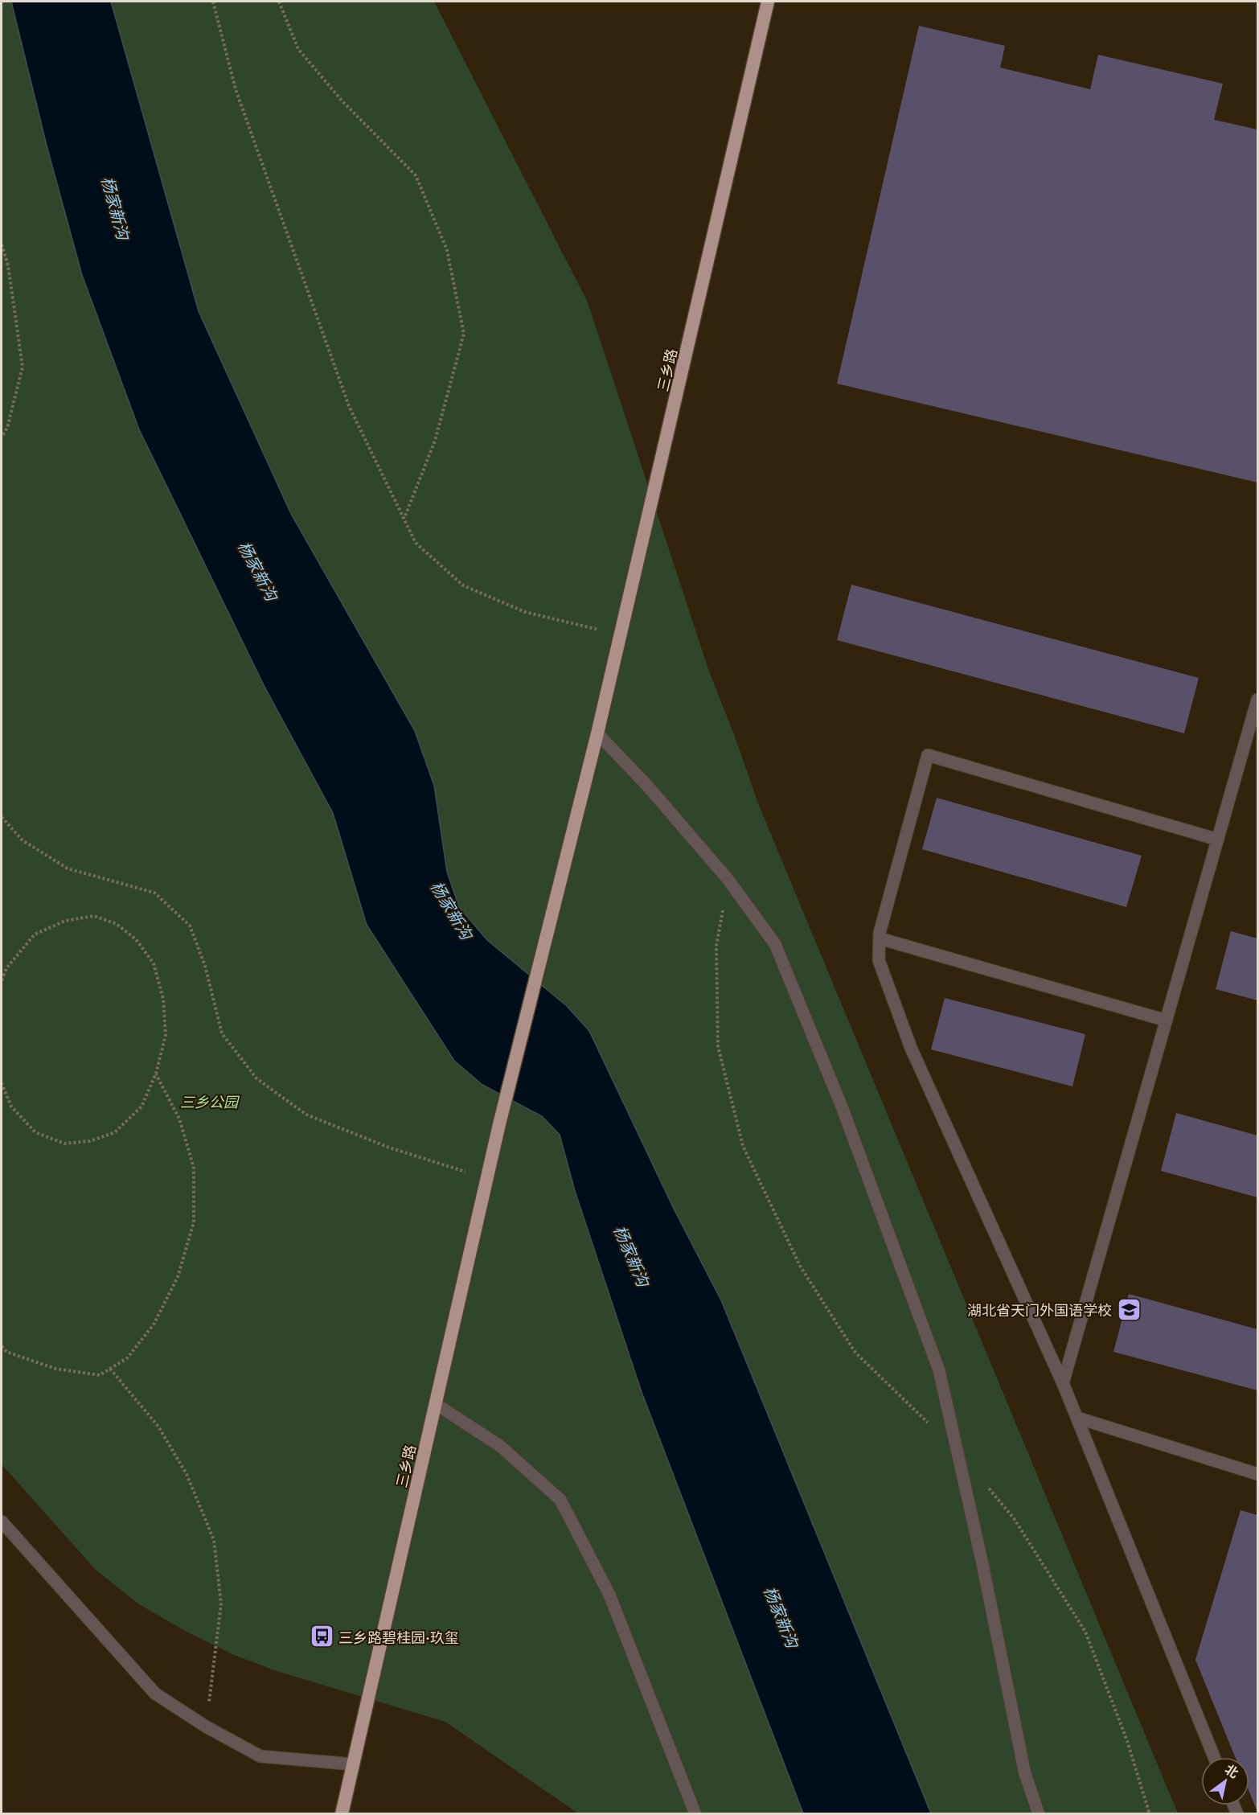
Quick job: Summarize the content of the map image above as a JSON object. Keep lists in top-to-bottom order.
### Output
{
  "streets": {
    "highway": ["三乡路"]
  },
  "water": ["杨家新沟"],
  "parks": ["三乡公园"],
  "places": {
    "school or university": ["湖北省天门外国语学校"],
    "bus stop": ["三乡路碧桂园·玖玺"]
  },
  "north": "top right"
}
